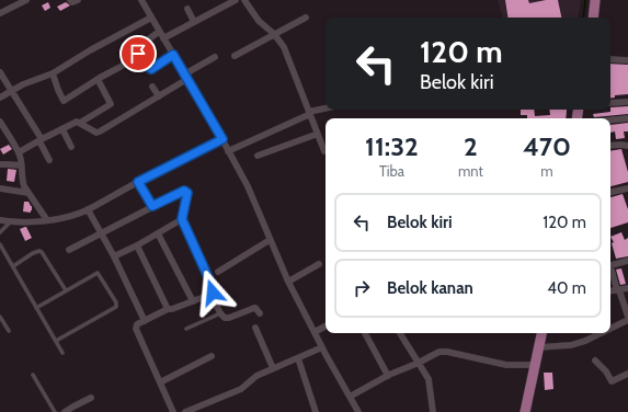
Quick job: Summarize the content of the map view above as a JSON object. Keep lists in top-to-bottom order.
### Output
{
  "page": {
    "turn": ["120 m", "Belok kiri"],
    "eta": [
      "11:32",
      "Tiba",
      "2",
      "mnt",
      "470",
      "m"
    ],
    "list": [
      {
        "name": "Belok kiri",
        "value": "120 m"
      },
      {
        "name": "Belok kanan",
        "value": "40 m"
      }
    ]
  }
}
